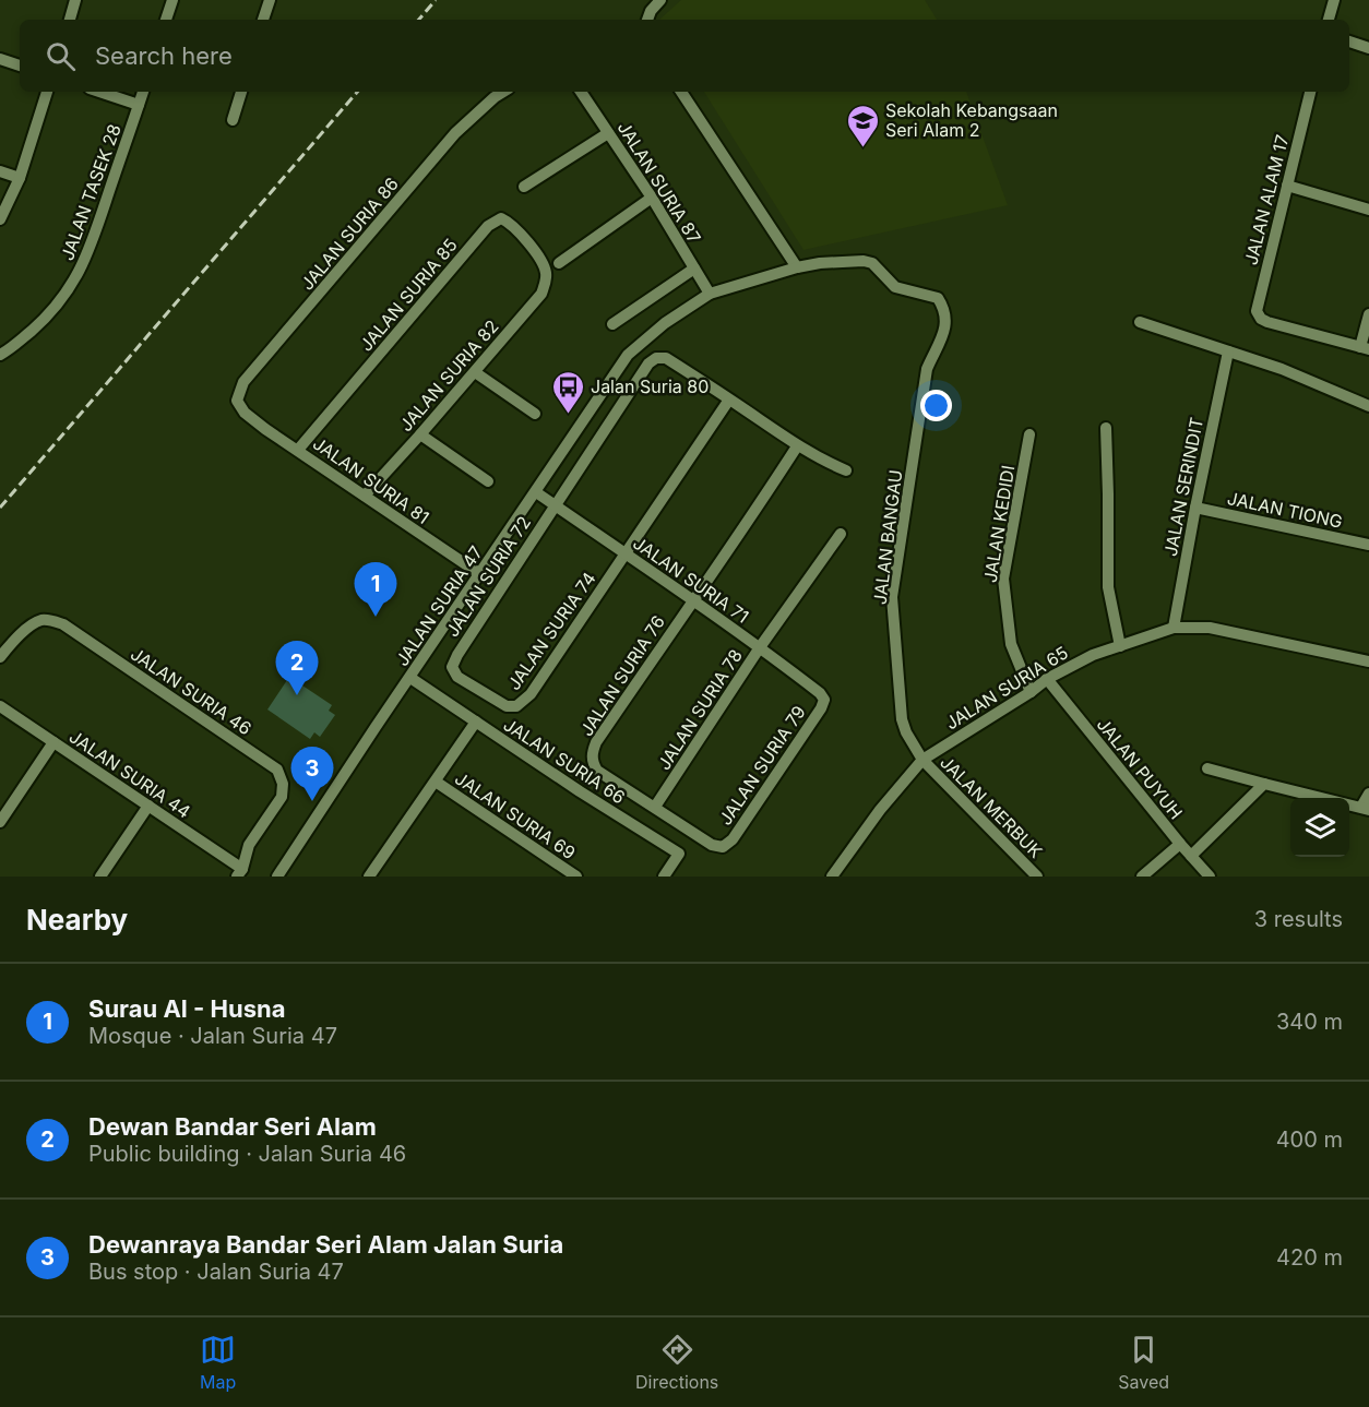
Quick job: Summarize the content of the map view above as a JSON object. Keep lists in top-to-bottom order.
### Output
{
  "streets": {
    "street": [
      "JALAN SURIA 87",
      "JALAN TASEK 28",
      "JALAN ALAM 17",
      "JALAN SURIA 86",
      "JALAN SURIA 85",
      "JALAN SURIA 82",
      "JALAN SURIA 81",
      "JALAN SERINDIT",
      "JALAN TIONG",
      "JALAN KEDIDI",
      "JALAN BANGAU",
      "JALAN SURIA 72",
      "JALAN SURIA 71",
      "JALAN SURIA 47",
      "JALAN SURIA 74",
      "JALAN SURIA 76",
      "JALAN SURIA 65",
      "JALAN SURIA 46",
      "JALAN SURIA 78",
      "JALAN SURIA 66",
      "JALAN SURIA 79",
      "JALAN PUYUH",
      "JALAN SURIA 44",
      "JALAN MERBUK",
      "JALAN SURIA 69"
    ]
  },
  "crossings": [
    ["JALAN SURIA 87", "JALAN SURIA 47"],
    ["JALAN SURIA 86", "JALAN SURIA 81"],
    ["JALAN SURIA 85", "JALAN SURIA 82"],
    ["JALAN SURIA 85", "JALAN SURIA 81"],
    ["JALAN SURIA 82", "JALAN SURIA 81"],
    ["JALAN SURIA 81", "JALAN SURIA 47"],
    ["JALAN SERINDIT", "JALAN TIONG"],
    ["JALAN SERINDIT", "JALAN SURIA 65"],
    ["JALAN KEDIDI", "JALAN SURIA 65"],
    ["JALAN BANGAU", "JALAN SURIA 47"],
    ["JALAN BANGAU", "JALAN SURIA 65"],
    ["JALAN BANGAU", "JALAN MERBUK"],
    ["JALAN SURIA 72", "JALAN SURIA 71"],
    ["JALAN SURIA 72", "JALAN SURIA 74"],
    ["JALAN SURIA 71", "JALAN SURIA 47"],
    ["JALAN SURIA 71", "JALAN SURIA 74"],
    ["JALAN SURIA 71", "JALAN SURIA 76"],
    ["JALAN SURIA 71", "JALAN SURIA 78"],
    ["JALAN SURIA 71", "JALAN SURIA 79"],
    ["JALAN SURIA 47", "JALAN SURIA 66"],
    ["JALAN SURIA 76", "JALAN SURIA 78"],
    ["JALAN SURIA 76", "JALAN SURIA 79"],
    ["JALAN SURIA 65", "JALAN PUYUH"],
    ["JALAN SURIA 65", "JALAN MERBUK"],
    ["JALAN SURIA 46", "JALAN SURIA 44"],
    ["JALAN SURIA 78", "JALAN SURIA 79"]
  ],
  "places": {
    "school or university": ["Sekolah Kebangsaan Seri Alam 2"],
    "bus stop": ["Jalan Suria 80"]
  },
  "page": {
    "search": "Search here",
    "pins": ["1", "2", "3"],
    "heading": ["Nearby", "3 results"],
    "list": [
      {
        "mark": "1",
        "name": "Surau Al - Husna",
        "note": "Mosque · Jalan Suria 47",
        "value": "340 m"
      },
      {
        "mark": "2",
        "name": "Dewan Bandar Seri Alam",
        "note": "Public building · Jalan Suria 46",
        "value": "400 m"
      },
      {
        "mark": "3",
        "name": "Dewanraya Bandar Seri Alam Jalan Suria",
        "note": "Bus stop · Jalan Suria 47",
        "value": "420 m"
      }
    ],
    "nav": ["Map", "Directions", "Saved"]
  }
}
